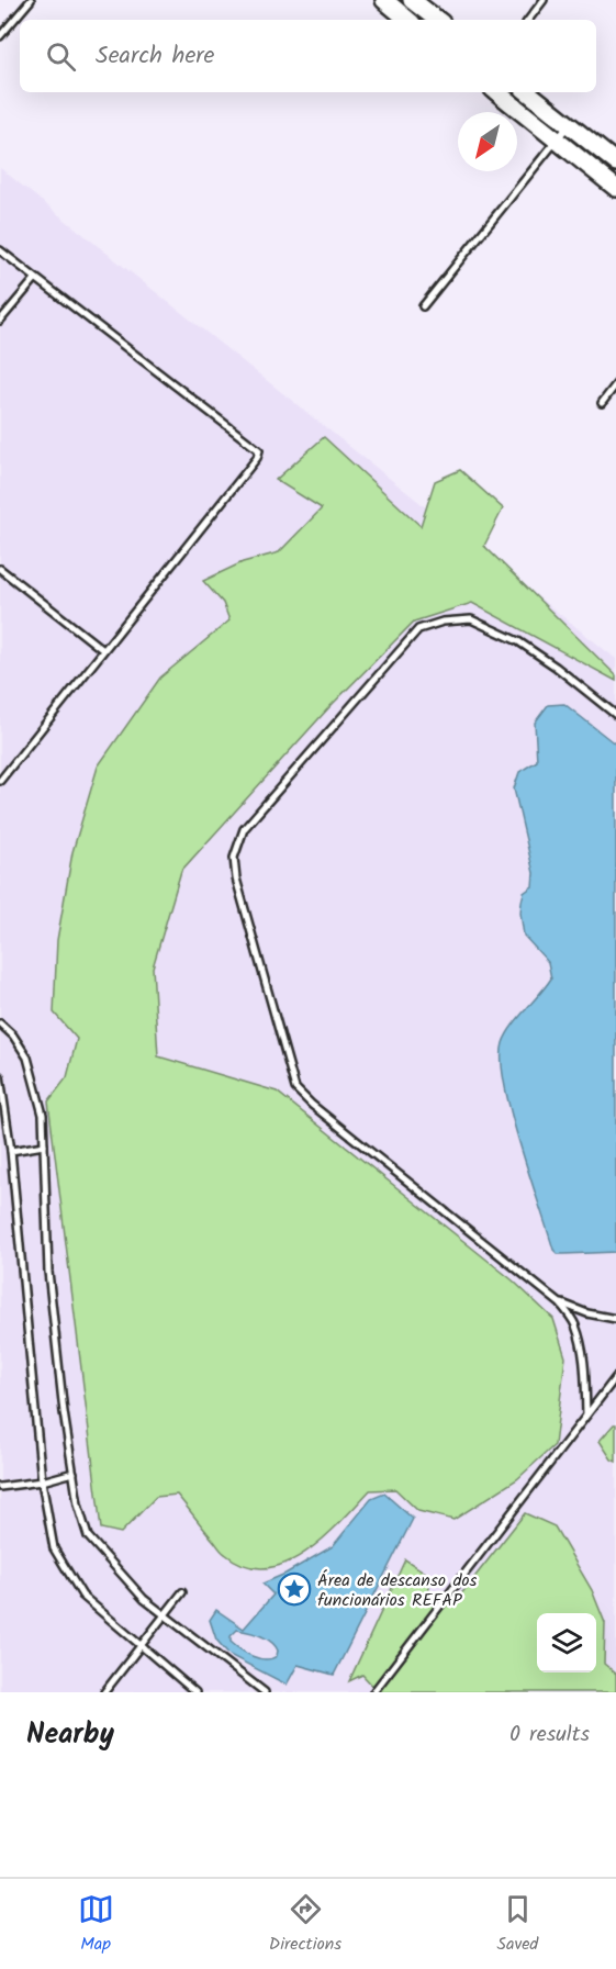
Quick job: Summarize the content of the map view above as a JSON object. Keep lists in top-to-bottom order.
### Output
{
  "places": {
    "place": ["Área de descanso dos funcionários REFAP"]
  },
  "north": "bottom left",
  "page": {
    "search": "Search here",
    "heading": ["Nearby", "0 results"],
    "nav": ["Map", "Directions", "Saved"]
  }
}
